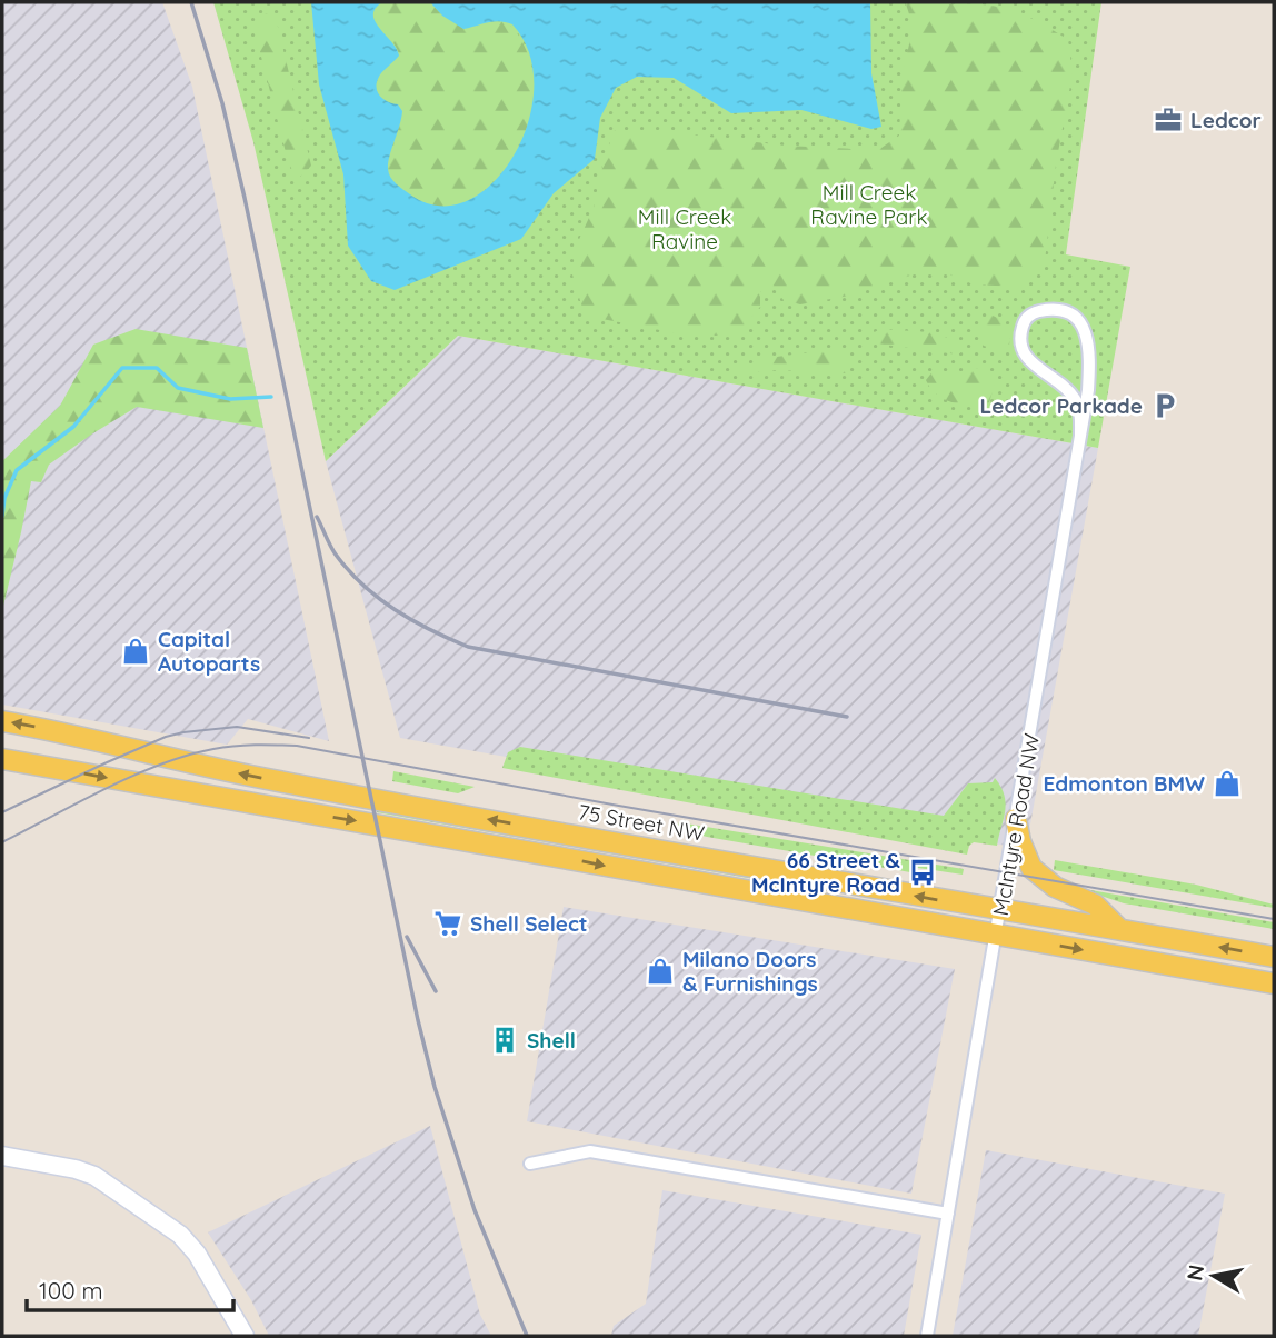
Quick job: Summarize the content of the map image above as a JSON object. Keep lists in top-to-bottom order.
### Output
{
  "streets": {
    "main road": ["75 Street NW"],
    "street": ["McIntyre Road NW"]
  },
  "crossings": [
    ["75 Street NW", "McIntyre Road NW"]
  ],
  "parks": ["Mill Creek Ravine Park", "Mill Creek Ravine"],
  "places": {
    "office": ["Ledcor"],
    "parking": ["Ledcor Parkade"],
    "shop": ["Capital Autoparts", "Edmonton BMW", "Milano Doors & Furnishings"],
    "bus stop": ["66 Street & McIntyre Road"],
    "supermarket": ["Shell Select"],
    "building": ["Shell"]
  },
  "scale_bar": "100 m",
  "north": "left"
}
